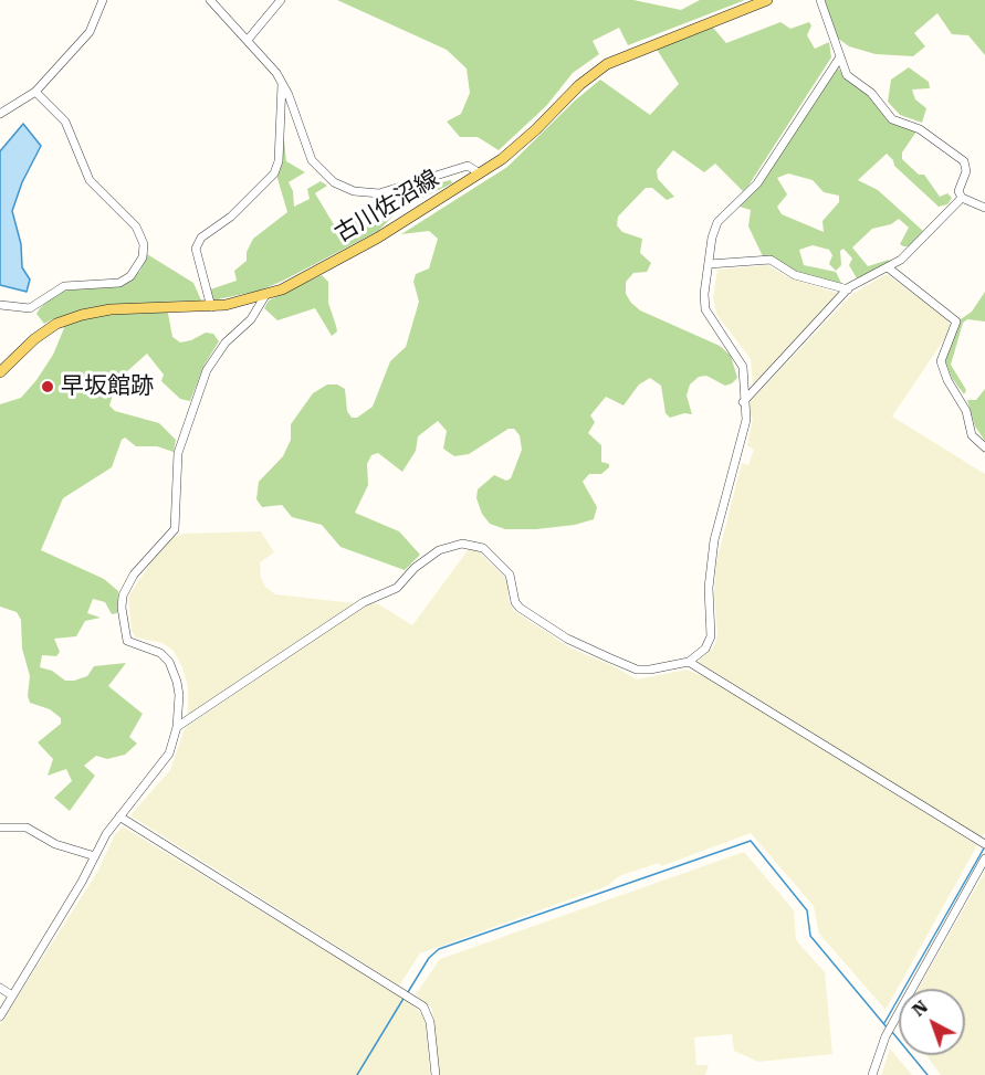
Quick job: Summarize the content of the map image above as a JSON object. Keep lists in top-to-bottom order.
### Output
{
  "streets": {
    "main road": ["古川佐沼線"]
  },
  "places": ["早坂館跡"],
  "north": "top left"
}
